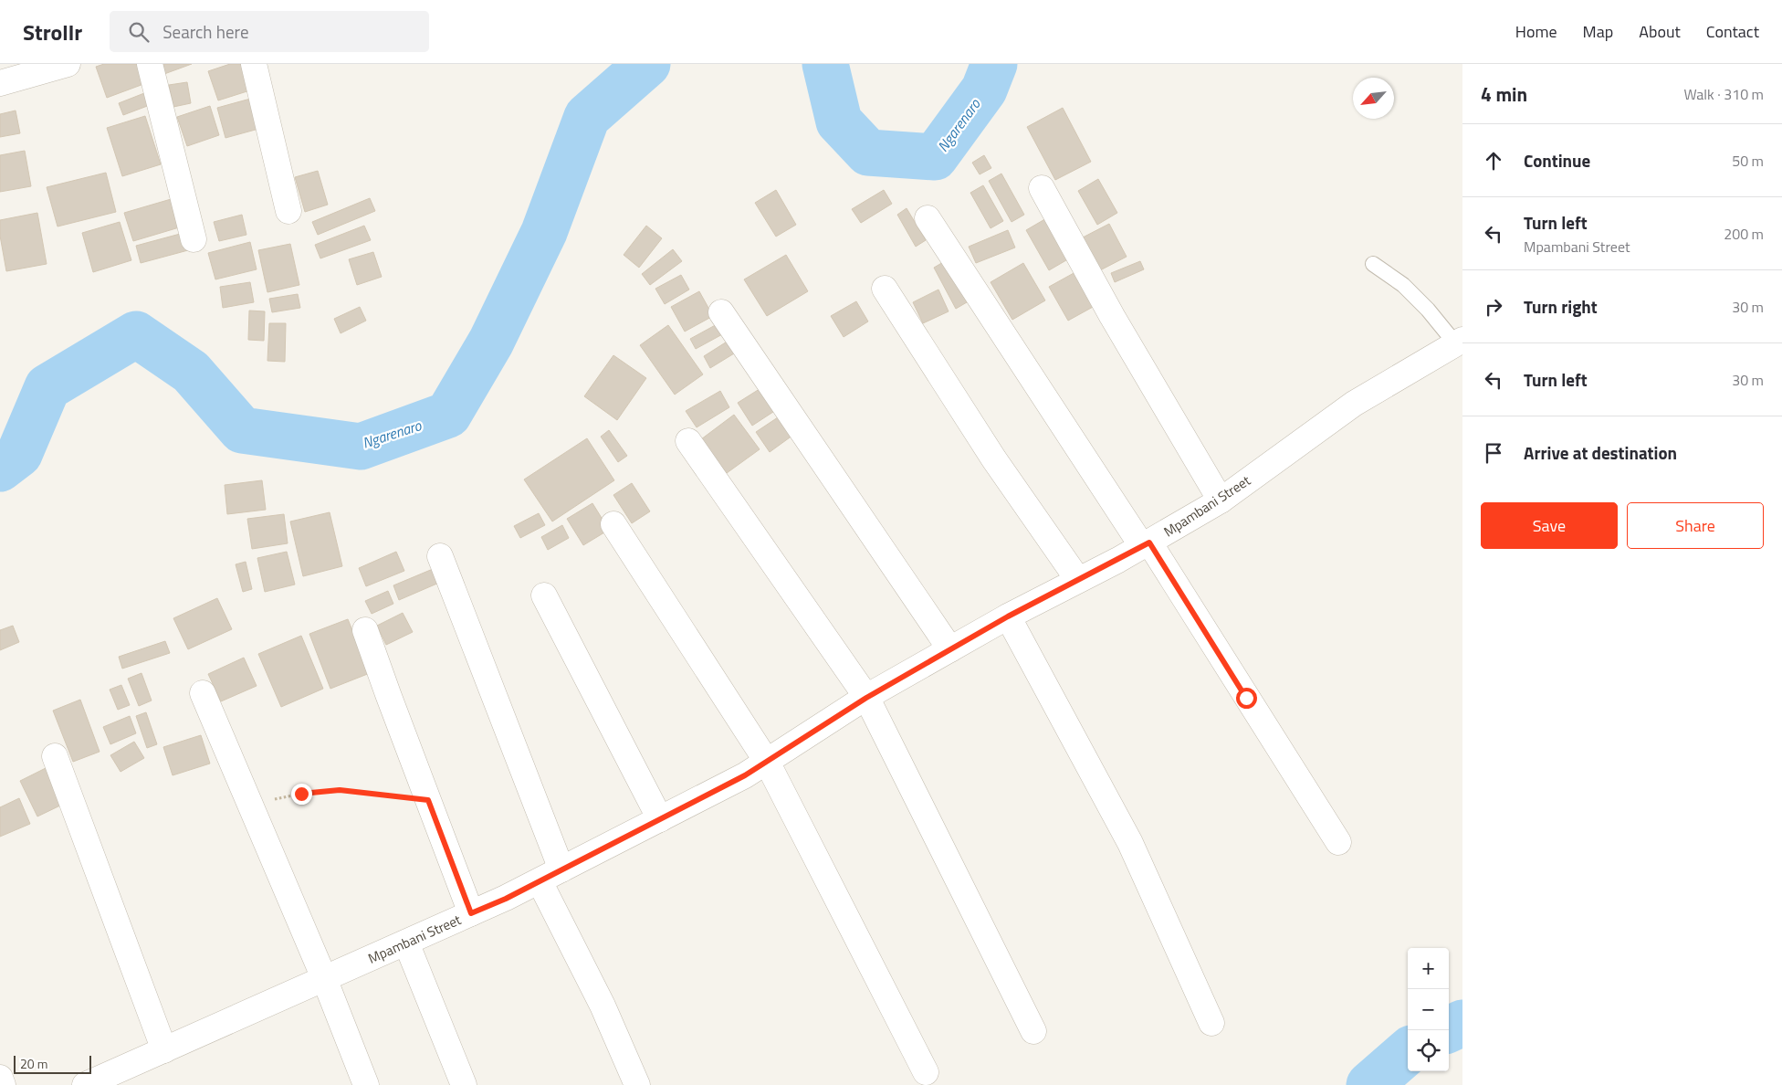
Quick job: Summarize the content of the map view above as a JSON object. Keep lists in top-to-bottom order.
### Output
{
  "streets": {
    "street": ["Mpambani Street"]
  },
  "water": ["Ngarenaro"],
  "scale_bar": "20 m",
  "north": "bottom left",
  "page": {
    "header": "Strollr",
    "search": "Search here",
    "nav": [
      "Home",
      "Map",
      "About",
      "Contact"
    ],
    "heading": ["4 min", "Walk · 310 m"],
    "list": [
      ["Continue", "50 m"],
      ["Turn left", "Mpambani Street", "200 m"],
      ["Turn right", "30 m"],
      ["Turn left", "30 m"],
      "Arrive at destination"
    ],
    "buttons": ["Save", "Share"],
    "map_buttons": ["+", "−"],
    "scale": "20 m"
  }
}
